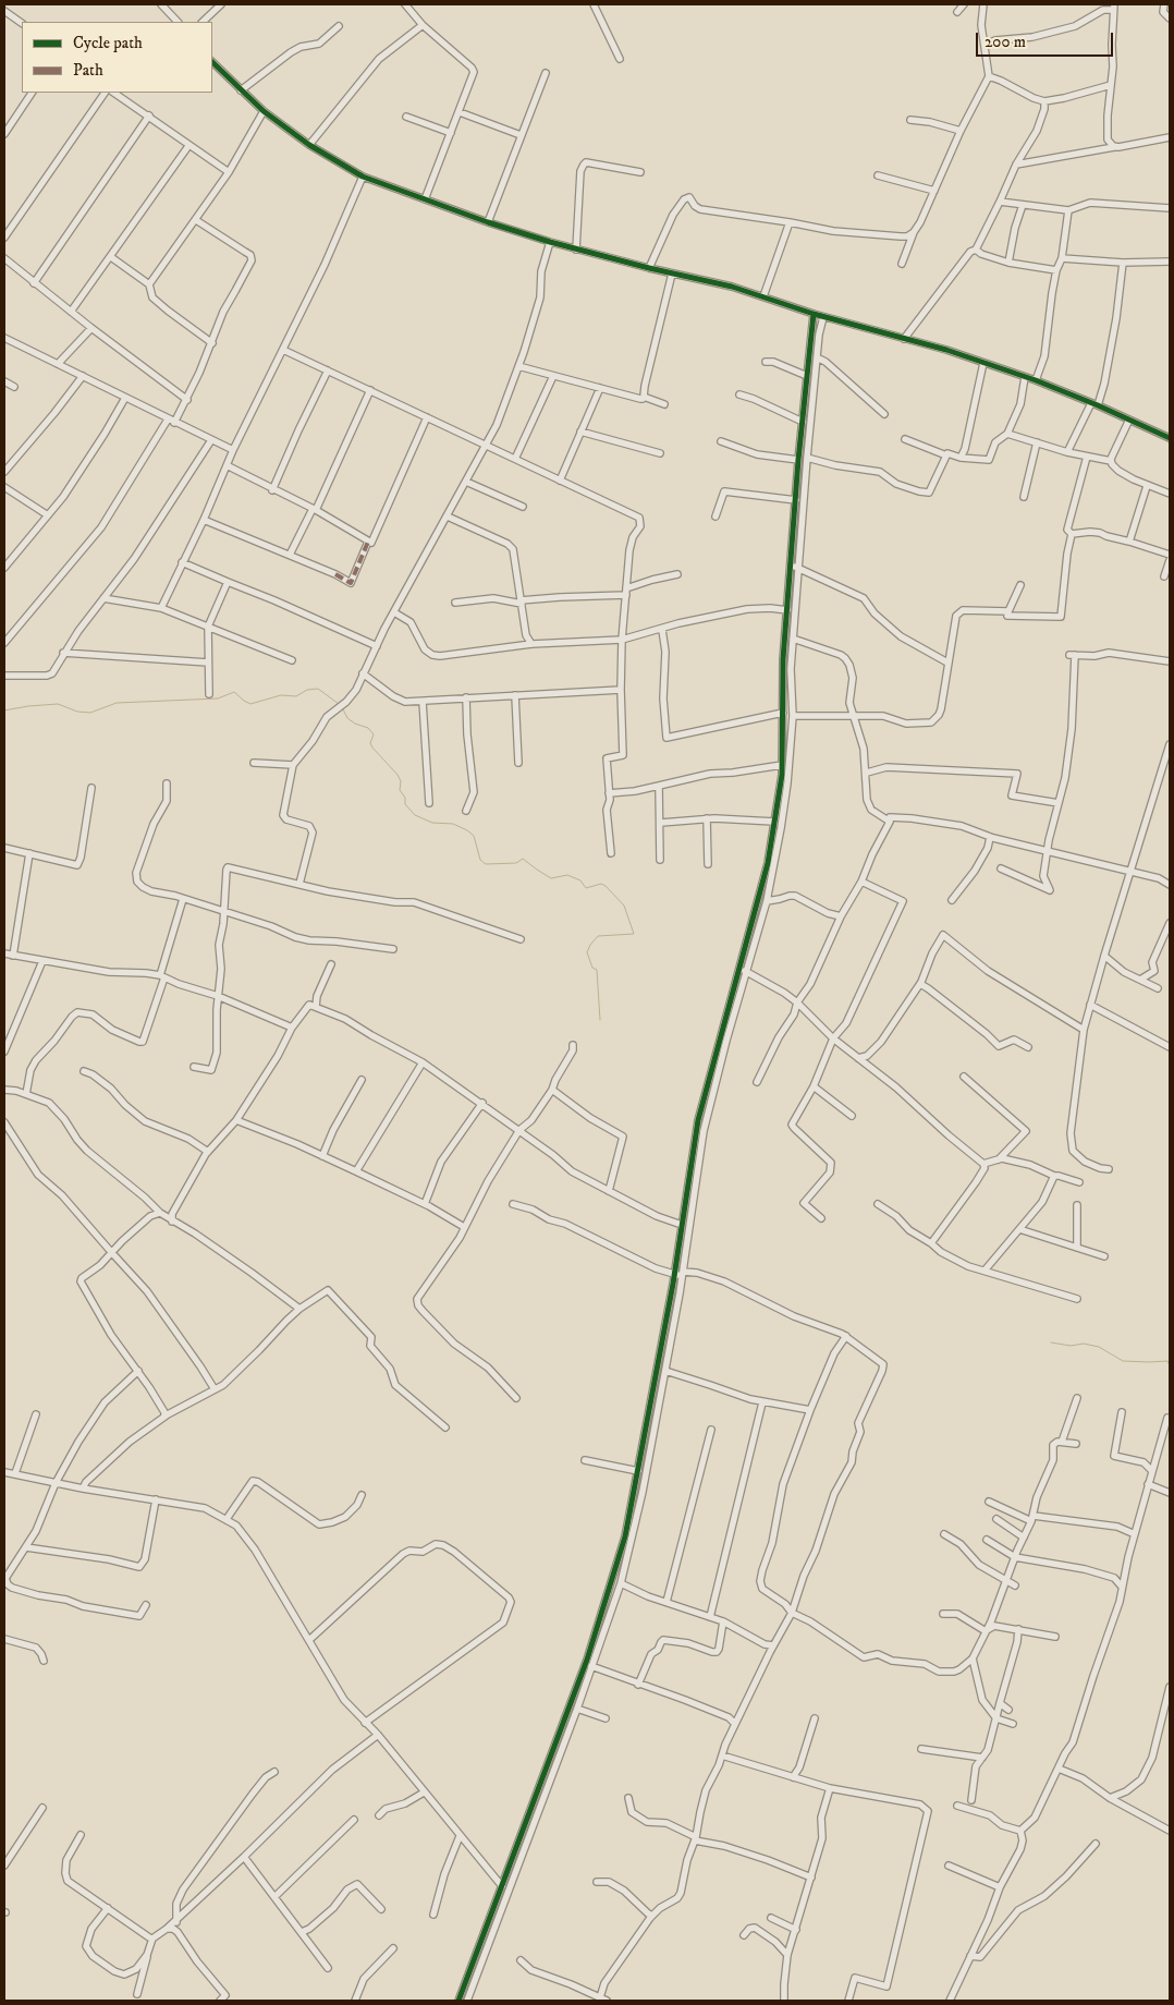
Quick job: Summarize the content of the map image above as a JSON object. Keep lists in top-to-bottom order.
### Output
{
  "legend": ["Cycle path", "Path"],
  "scale_bar": "200 m"
}
